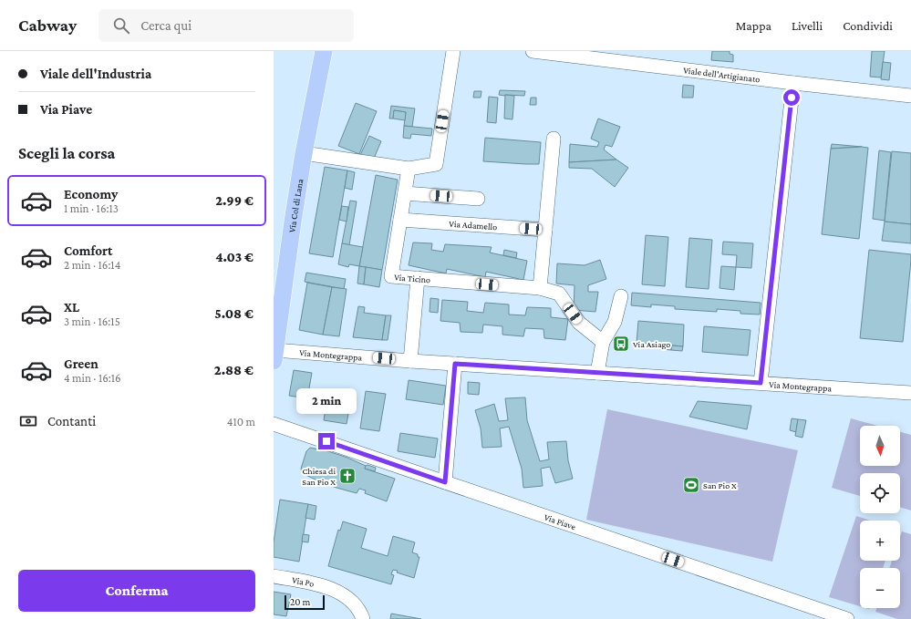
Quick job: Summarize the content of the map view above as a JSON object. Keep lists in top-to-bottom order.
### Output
{
  "streets": {
    "main road": ["Via Col di Lana"],
    "street": [
      "Viale dell'Artigianato",
      "Via Adamello",
      "Via Ticino",
      "Via Montegrappa",
      "Via Piave",
      "Via Po"
    ]
  },
  "crossings": [
    ["Via Col di Lana", "Via Montegrappa"],
    ["Via Adamello", "Via Ticino"]
  ],
  "places": {
    "bus stop": ["Via Asiago"],
    "church": ["Chiesa di San Pio X"],
    "sports": ["San Pio X"]
  },
  "scale_bar": "20 m",
  "north": "bottom",
  "page": {
    "header": "Cabway",
    "search": "Cerca qui",
    "nav": ["Mappa", "Livelli", "Condividi"],
    "banner": ["Viale dell'Industria", "Via Piave"],
    "heading": "Scegli la corsa",
    "list": [
      {
        "name": "Economy",
        "note": "1 min · 16:13",
        "value": "2.99 €"
      },
      {
        "name": "Comfort",
        "note": "2 min · 16:14",
        "value": "4.03 €"
      },
      {
        "name": "XL",
        "note": "3 min · 16:15",
        "value": "5.08 €"
      },
      {
        "name": "Green",
        "note": "4 min · 16:16",
        "value": "2.88 €"
      }
    ],
    "bubble": "2 min",
    "pay": ["Contanti", "410 m"],
    "map_buttons": ["+", "−"],
    "buttons": "Conferma",
    "scale": "20 m"
  }
}
